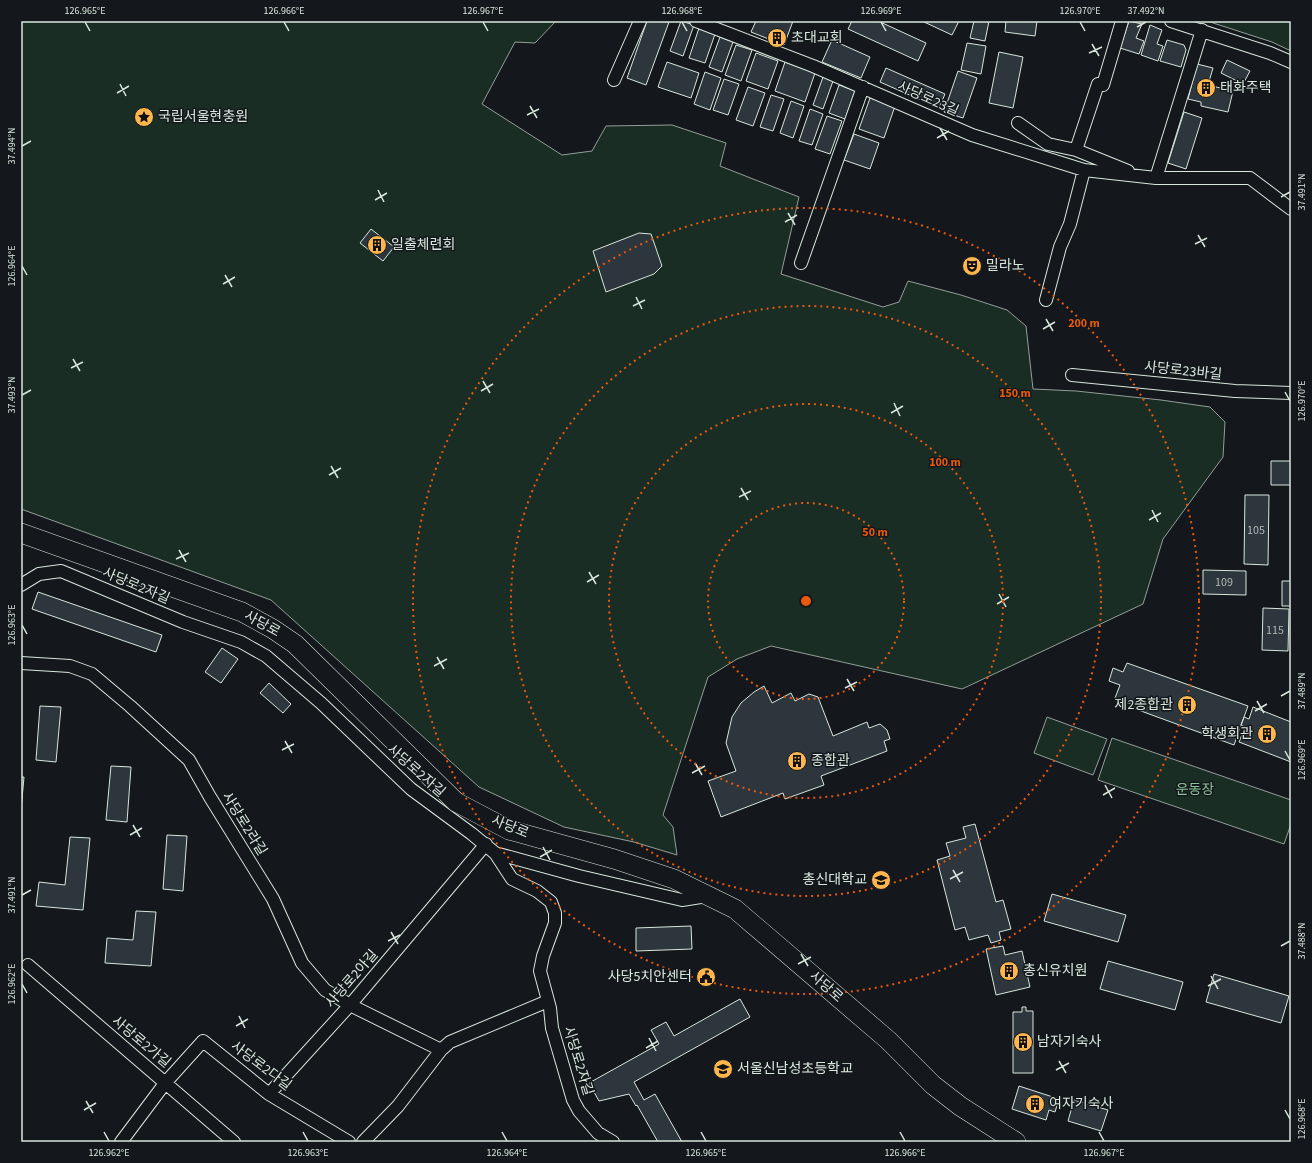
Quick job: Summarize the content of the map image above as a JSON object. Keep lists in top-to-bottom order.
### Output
{
  "streets": {
    "main road": ["사당로"],
    "street": [
      "사당로23길",
      "사당로23바길",
      "사당로2자길",
      "사당로2라길",
      "사당로2아길",
      "사당로2가길",
      "사당로2다길"
    ]
  },
  "crossings": [
    ["사당로2자길", "사당로2아길"],
    ["사당로2라길", "사당로2아길"],
    ["사당로2아길", "사당로2다길"],
    ["사당로2가길", "사당로2다길"]
  ],
  "parks": ["운동장"],
  "places": {
    "building": [
      "초대교회",
      "태화주택",
      "일출체련회",
      "제2종합관",
      "학생회관",
      "종합관",
      "총신유치원",
      "남자기숙사",
      "여자기숙사"
    ],
    "place": ["국립서울현충원"],
    "theatre": ["밀라노"],
    "school or university": ["총신대학교", "서울신남성초등학교"],
    "public building": ["사당5치안센터"]
  },
  "house_numbers": ["105", "109", "115"],
  "coordinates": [
    "126.965°E",
    "126.966°E",
    "126.967°E",
    "126.968°E",
    "126.969°E",
    "126.970°E",
    "37.492°N",
    "37.494°N",
    "37.491°N",
    "126.964°E",
    "37.493°N",
    "126.963°E",
    "37.489°N",
    "37.488°N",
    "126.962°E"
  ],
  "rings": [
    "200 m",
    "150 m",
    "100 m",
    "50 m"
  ]
}
